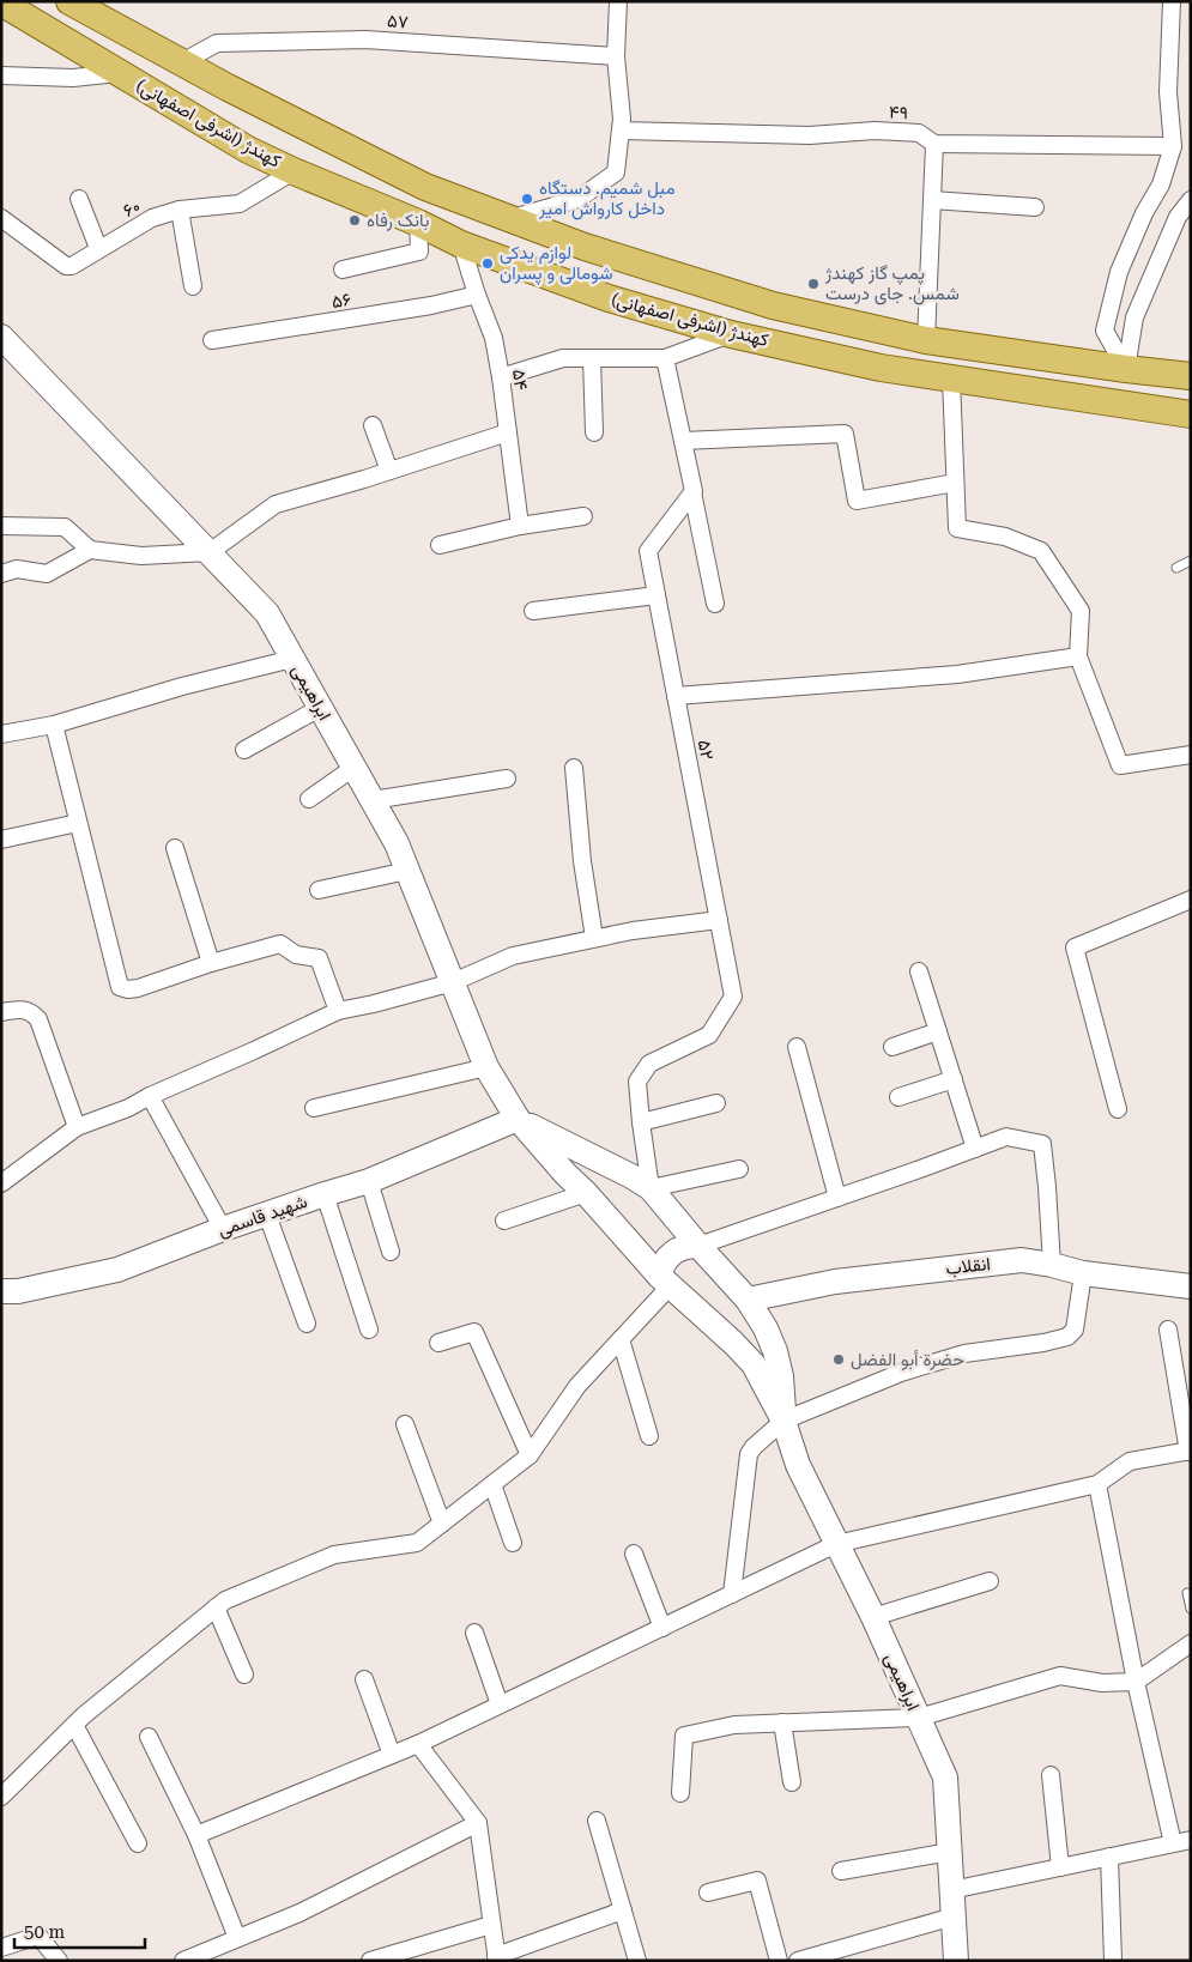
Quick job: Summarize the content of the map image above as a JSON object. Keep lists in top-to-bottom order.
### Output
{
  "streets": {
    "main road": [
      "کهندژ (اشرفی اصفهانی)",
      "ابراهیمی",
      "شهید قاسمی",
      "انقلاب"
    ],
    "street": [
      "۵۷",
      "۴۹",
      "۶۰",
      "۵۶",
      "۵۴",
      "۵۲"
    ]
  },
  "crossings": [
    ["۵۷", "کهندژ (اشرفی اصفهانی)"],
    ["کهندژ (اشرفی اصفهانی)", "۶۰"],
    ["کهندژ (اشرفی اصفهانی)", "۵۴"],
    ["۵۶", "۵۴"],
    ["ابراهیمی", "شهید قاسمی"]
  ],
  "places": [
    "مبل شمیم. دستگاه داخل کارواش امیر",
    "بانک رفاه",
    "لوازم یدکی شومالی و پسران",
    "پمپ گاز کهندژ شمس. جای درست",
    "حضرة أبو الفضل"
  ],
  "scale_bar": "50 m"
}
